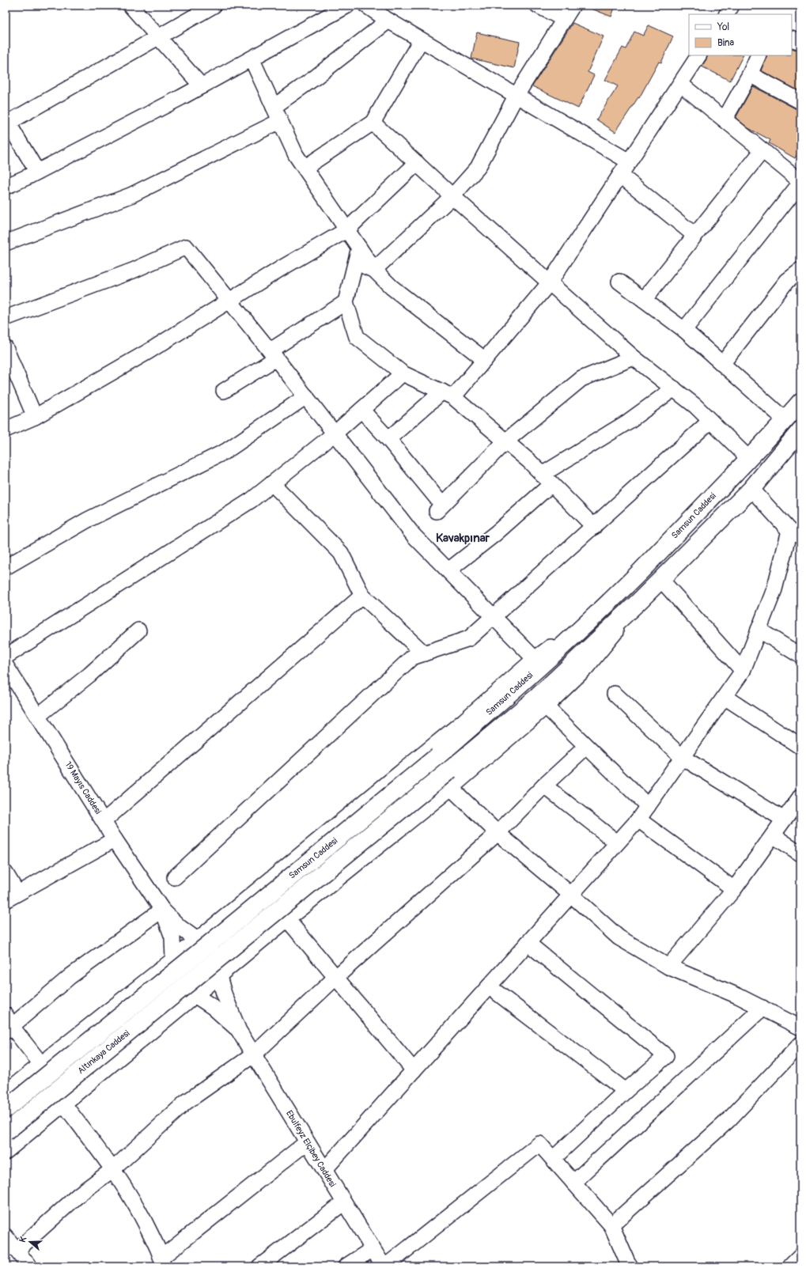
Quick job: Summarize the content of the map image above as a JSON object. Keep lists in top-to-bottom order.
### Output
{
  "streets": {
    "highway": ["Samsun Caddesi", "Altınkaya Caddesi"],
    "street": ["19 Mayıs Caddesi", "Ebulfeyz Elçibey Caddesi"]
  },
  "crossings": [
    ["Samsun Caddesi", "Altınkaya Caddesi"],
    ["19 Mayıs Caddesi", "Ebulfeyz Elçibey Caddesi"]
  ],
  "districts": ["Kavakpınar"],
  "legend": ["Yol", "Bina"],
  "north": "left"
}
